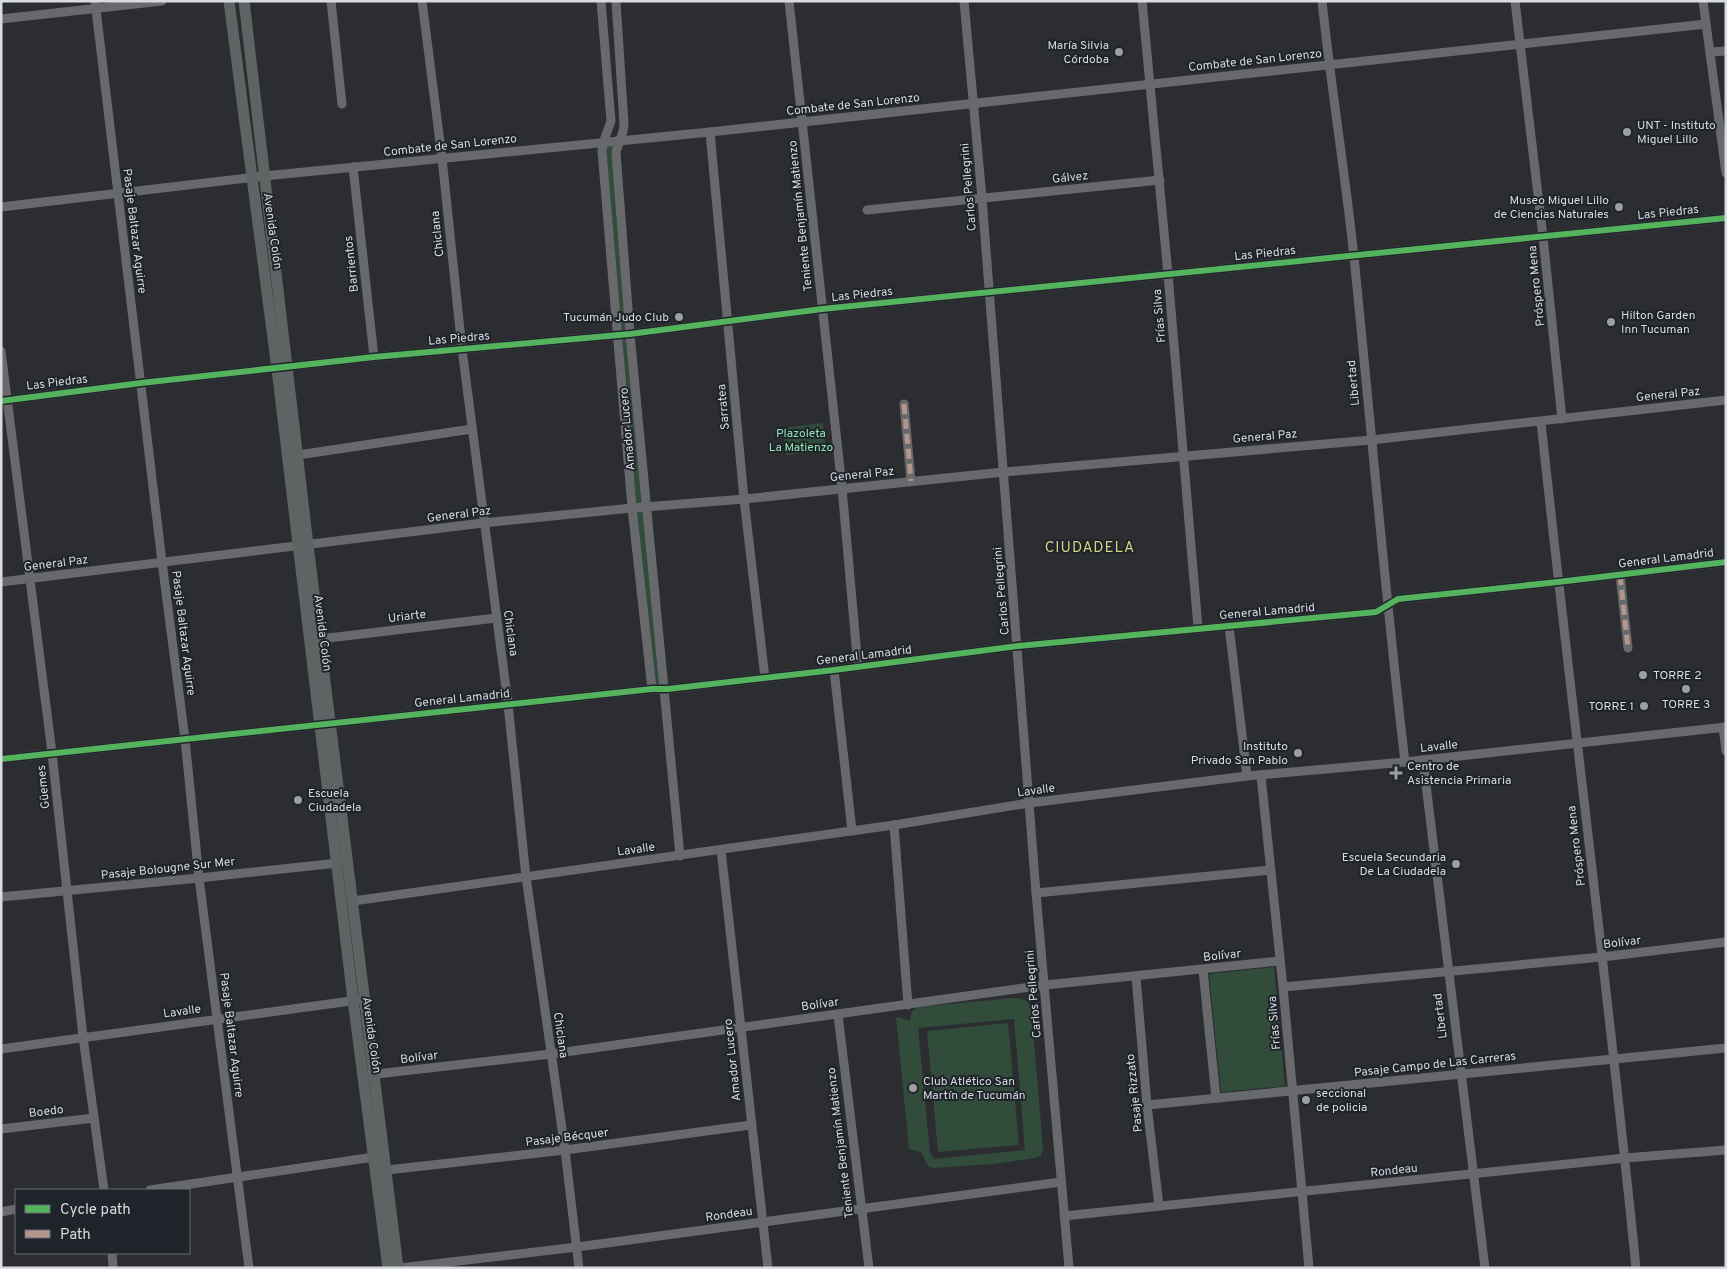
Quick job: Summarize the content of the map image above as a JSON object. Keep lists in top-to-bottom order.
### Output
{
  "streets": {
    "main road": ["Avenida Colón"],
    "street": [
      "Combate de San Lorenzo",
      "Gálvez",
      "Carlos Pellegrini",
      "Las Piedras",
      "Teniente Benjamín Matienzo",
      "Pasaje Baltazar Aguirre",
      "Chiclana",
      "Barrientos",
      "Próspero Mena",
      "Frías Silva",
      "Libertad",
      "General Paz",
      "Sarratea",
      "Amador Lucero",
      "General Lamadrid",
      "Uriarte",
      "Lavalle",
      "Güemes",
      "Pasaje Bolougne Sur Mer",
      "Bolívar",
      "Pasaje Campo de Las Carreras",
      "Pasaje Rizzato",
      "Boedo",
      "Pasaje Bécquer",
      "Rondeau"
    ]
  },
  "crossings": [
    ["Combate de San Lorenzo", "Carlos Pellegrini"],
    ["Combate de San Lorenzo", "Teniente Benjamín Matienzo"],
    ["Combate de San Lorenzo", "Pasaje Baltazar Aguirre"],
    ["Combate de San Lorenzo", "Avenida Colón"],
    ["Combate de San Lorenzo", "Chiclana"],
    ["Combate de San Lorenzo", "Barrientos"],
    ["Combate de San Lorenzo", "Próspero Mena"],
    ["Combate de San Lorenzo", "Frías Silva"],
    ["Combate de San Lorenzo", "Libertad"],
    ["Combate de San Lorenzo", "Sarratea"],
    ["Combate de San Lorenzo", "Amador Lucero"],
    ["Gálvez", "Carlos Pellegrini"],
    ["Gálvez", "Frías Silva"],
    ["Carlos Pellegrini", "Las Piedras"],
    ["Carlos Pellegrini", "General Paz"],
    ["Carlos Pellegrini", "General Lamadrid"],
    ["Carlos Pellegrini", "Lavalle"],
    ["Carlos Pellegrini", "Bolívar"],
    ["Carlos Pellegrini", "Rondeau"],
    ["Las Piedras", "Teniente Benjamín Matienzo"],
    ["Las Piedras", "Pasaje Baltazar Aguirre"],
    ["Las Piedras", "Avenida Colón"],
    ["Las Piedras", "Chiclana"],
    ["Las Piedras", "Barrientos"],
    ["Las Piedras", "Próspero Mena"],
    ["Las Piedras", "Frías Silva"],
    ["Las Piedras", "Libertad"],
    ["Las Piedras", "Sarratea"],
    ["Las Piedras", "Amador Lucero"],
    ["Las Piedras", "Güemes"],
    ["Teniente Benjamín Matienzo", "General Paz"],
    ["Teniente Benjamín Matienzo", "General Lamadrid"],
    ["Teniente Benjamín Matienzo", "Bolívar"],
    ["Teniente Benjamín Matienzo", "Rondeau"],
    ["Pasaje Baltazar Aguirre", "General Paz"],
    ["Pasaje Baltazar Aguirre", "General Lamadrid"],
    ["Pasaje Baltazar Aguirre", "Lavalle"],
    ["Pasaje Baltazar Aguirre", "Pasaje Bolougne Sur Mer"],
    ["Avenida Colón", "General Paz"],
    ["Avenida Colón", "General Lamadrid"],
    ["Avenida Colón", "Uriarte"],
    ["Avenida Colón", "Lavalle"],
    ["Avenida Colón", "Pasaje Bolougne Sur Mer"],
    ["Avenida Colón", "Bolívar"],
    ["Avenida Colón", "Pasaje Bécquer"],
    ["Avenida Colón", "Rondeau"],
    ["Chiclana", "General Paz"],
    ["Chiclana", "General Lamadrid"],
    ["Chiclana", "Uriarte"],
    ["Chiclana", "Lavalle"],
    ["Chiclana", "Bolívar"],
    ["Chiclana", "Pasaje Bécquer"],
    ["Chiclana", "Rondeau"],
    ["Próspero Mena", "General Paz"],
    ["Próspero Mena", "General Lamadrid"],
    ["Próspero Mena", "Lavalle"],
    ["Próspero Mena", "Bolívar"],
    ["Próspero Mena", "Pasaje Campo de Las Carreras"],
    ["Próspero Mena", "Rondeau"],
    ["Frías Silva", "General Paz"],
    ["Frías Silva", "General Lamadrid"],
    ["Frías Silva", "Lavalle"],
    ["Frías Silva", "Bolívar"],
    ["Frías Silva", "Pasaje Campo de Las Carreras"],
    ["Frías Silva", "Rondeau"],
    ["Libertad", "General Paz"],
    ["Libertad", "General Lamadrid"],
    ["Libertad", "Lavalle"],
    ["Libertad", "Bolívar"],
    ["Libertad", "Pasaje Campo de Las Carreras"],
    ["Libertad", "Rondeau"],
    ["General Paz", "Sarratea"],
    ["General Paz", "Amador Lucero"],
    ["General Paz", "Güemes"],
    ["Sarratea", "General Lamadrid"],
    ["Amador Lucero", "General Lamadrid"],
    ["Amador Lucero", "Lavalle"],
    ["Amador Lucero", "Bolívar"],
    ["Amador Lucero", "Pasaje Bécquer"],
    ["Amador Lucero", "Rondeau"],
    ["General Lamadrid", "Güemes"],
    ["Lavalle", "Güemes"],
    ["Güemes", "Pasaje Bolougne Sur Mer"],
    ["Güemes", "Boedo"],
    ["Bolívar", "Pasaje Rizzato"],
    ["Pasaje Campo de Las Carreras", "Pasaje Rizzato"],
    ["Pasaje Rizzato", "Rondeau"]
  ],
  "districts": ["CIUDADELA"],
  "parks": ["Plazoleta La Matienzo"],
  "places": {
    "other": [
      "María Silvia Córdoba",
      "UNT - Instituto Miguel Lillo",
      "Museo Miguel Lillo de Ciencias Naturales",
      "Tucumán Judo Club",
      "Hilton Garden Inn Tucuman",
      "TORRE 2",
      "TORRE 3",
      "TORRE 1",
      "Instituto Privado San Pablo",
      "Escuela Ciudadela",
      "Escuela Secundaria De La Ciudadela",
      "Club Atlético San Martín de Tucumán",
      "seccional de policia"
    ],
    "health": ["Centro de Asistencia Primaria"]
  },
  "legend": ["Cycle path", "Path"]
}
